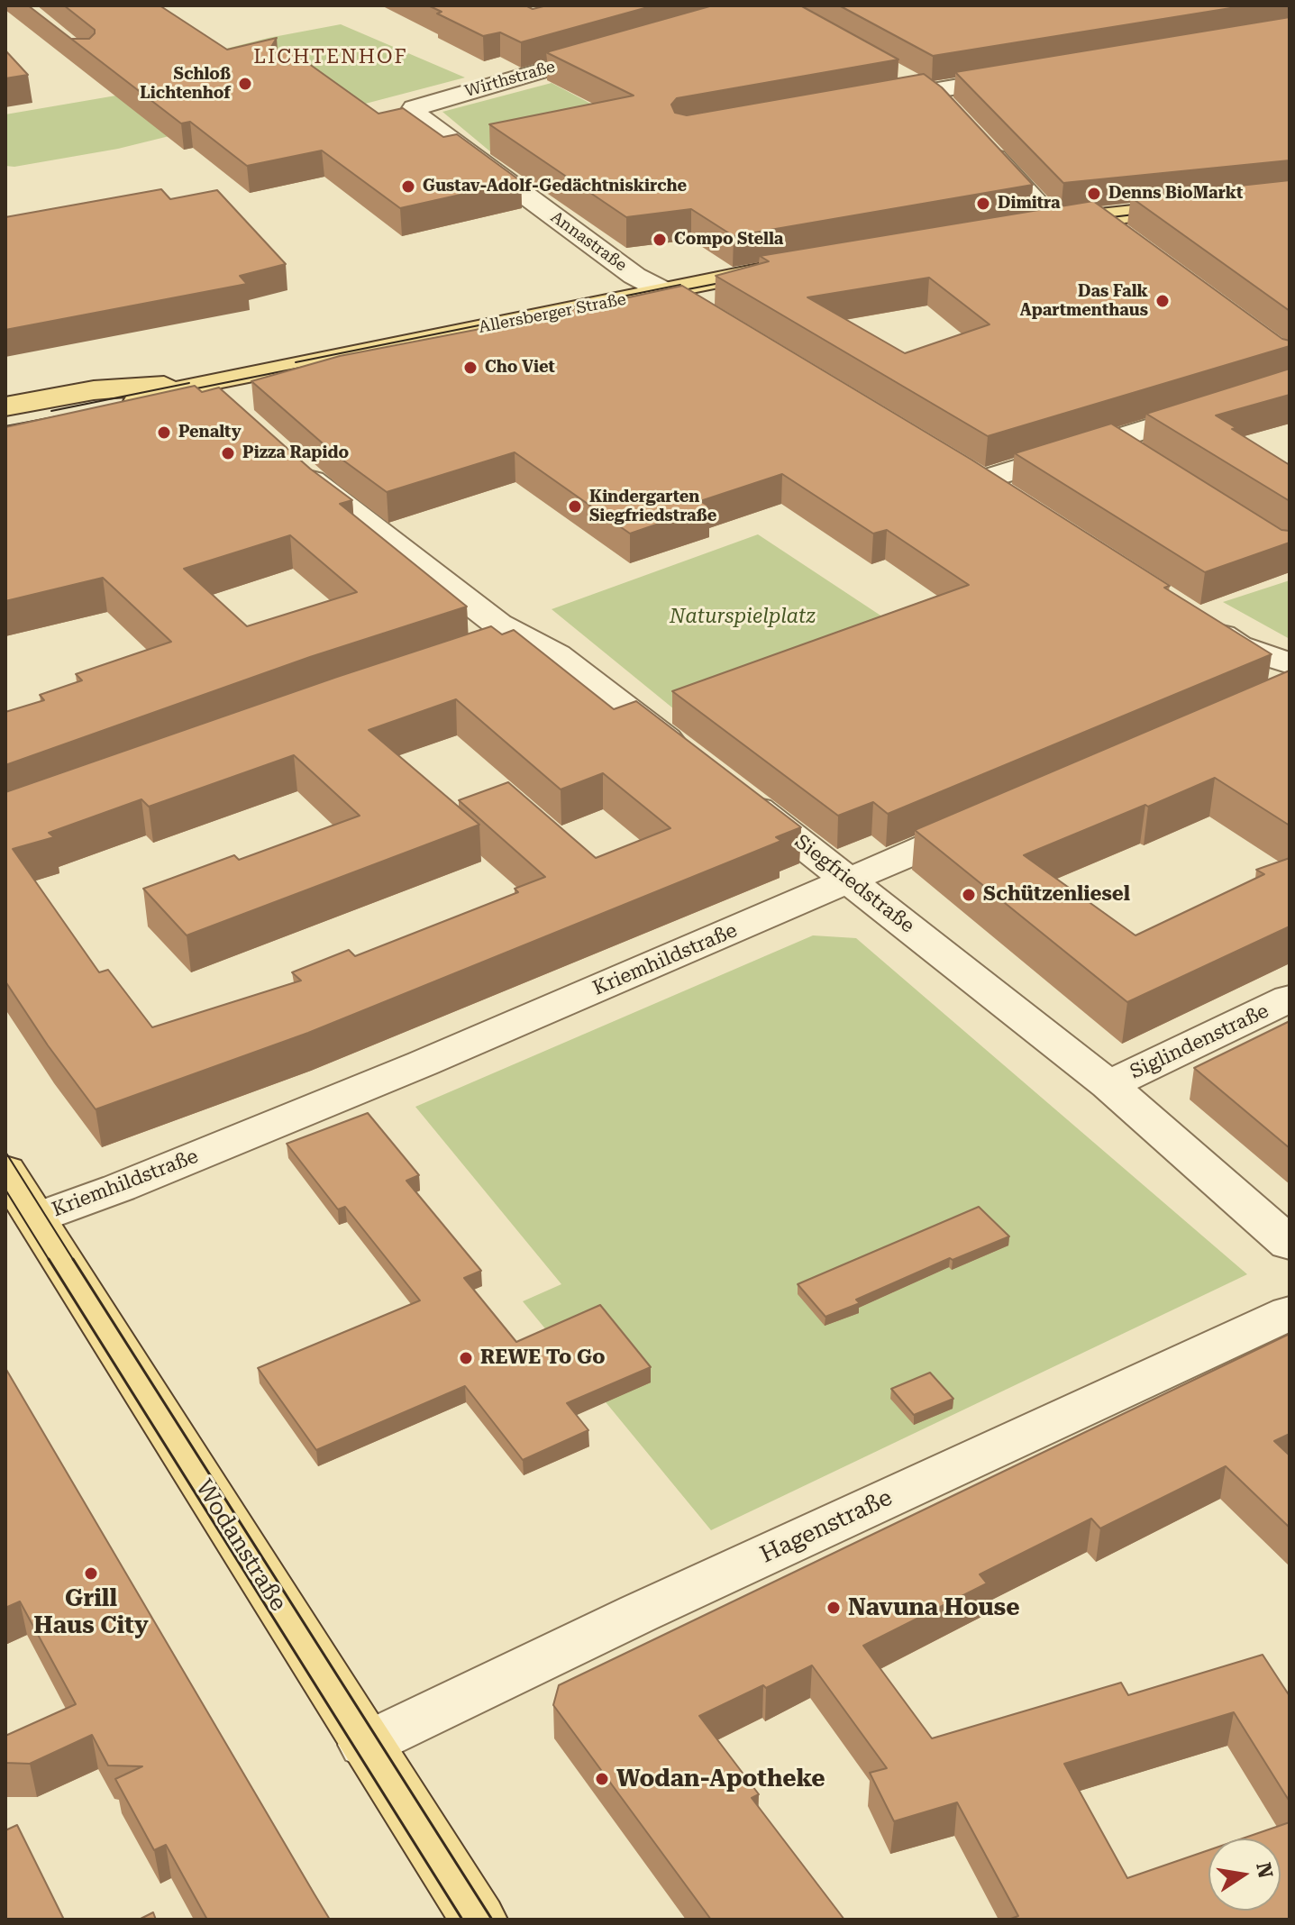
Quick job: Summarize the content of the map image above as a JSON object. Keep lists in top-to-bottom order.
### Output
{
  "streets": {
    "main road": ["Allersberger Straße", "Wodanstraße"],
    "street": [
      "Wirthstraße",
      "Annastraße",
      "Siegfriedstraße",
      "Kriemhildstraße",
      "Siglindenstraße",
      "Hagenstraße"
    ]
  },
  "crossings": [
    ["Wirthstraße", "Annastraße"],
    ["Annastraße", "Allersberger Straße"],
    ["Siegfriedstraße", "Kriemhildstraße"],
    ["Siegfriedstraße", "Siglindenstraße"],
    ["Kriemhildstraße", "Wodanstraße"],
    ["Hagenstraße", "Wodanstraße"]
  ],
  "districts": ["LICHTENHOF"],
  "parks": ["Naturspielplatz"],
  "places": [
    "Schloß Lichtenhof",
    "Gustav-Adolf-Gedächtniskirche",
    "Denns BioMarkt",
    "Dimitra",
    "Compo Stella",
    "Das Falk Apartmenthaus",
    "Cho Viet",
    "Penalty",
    "Pizza Rapido",
    "Kindergarten Siegfriedstraße",
    "Schützenliesel",
    "REWE To Go",
    "Grill Haus City",
    "Navuna House",
    "Wodan-Apotheke"
  ],
  "north": "right"
}
